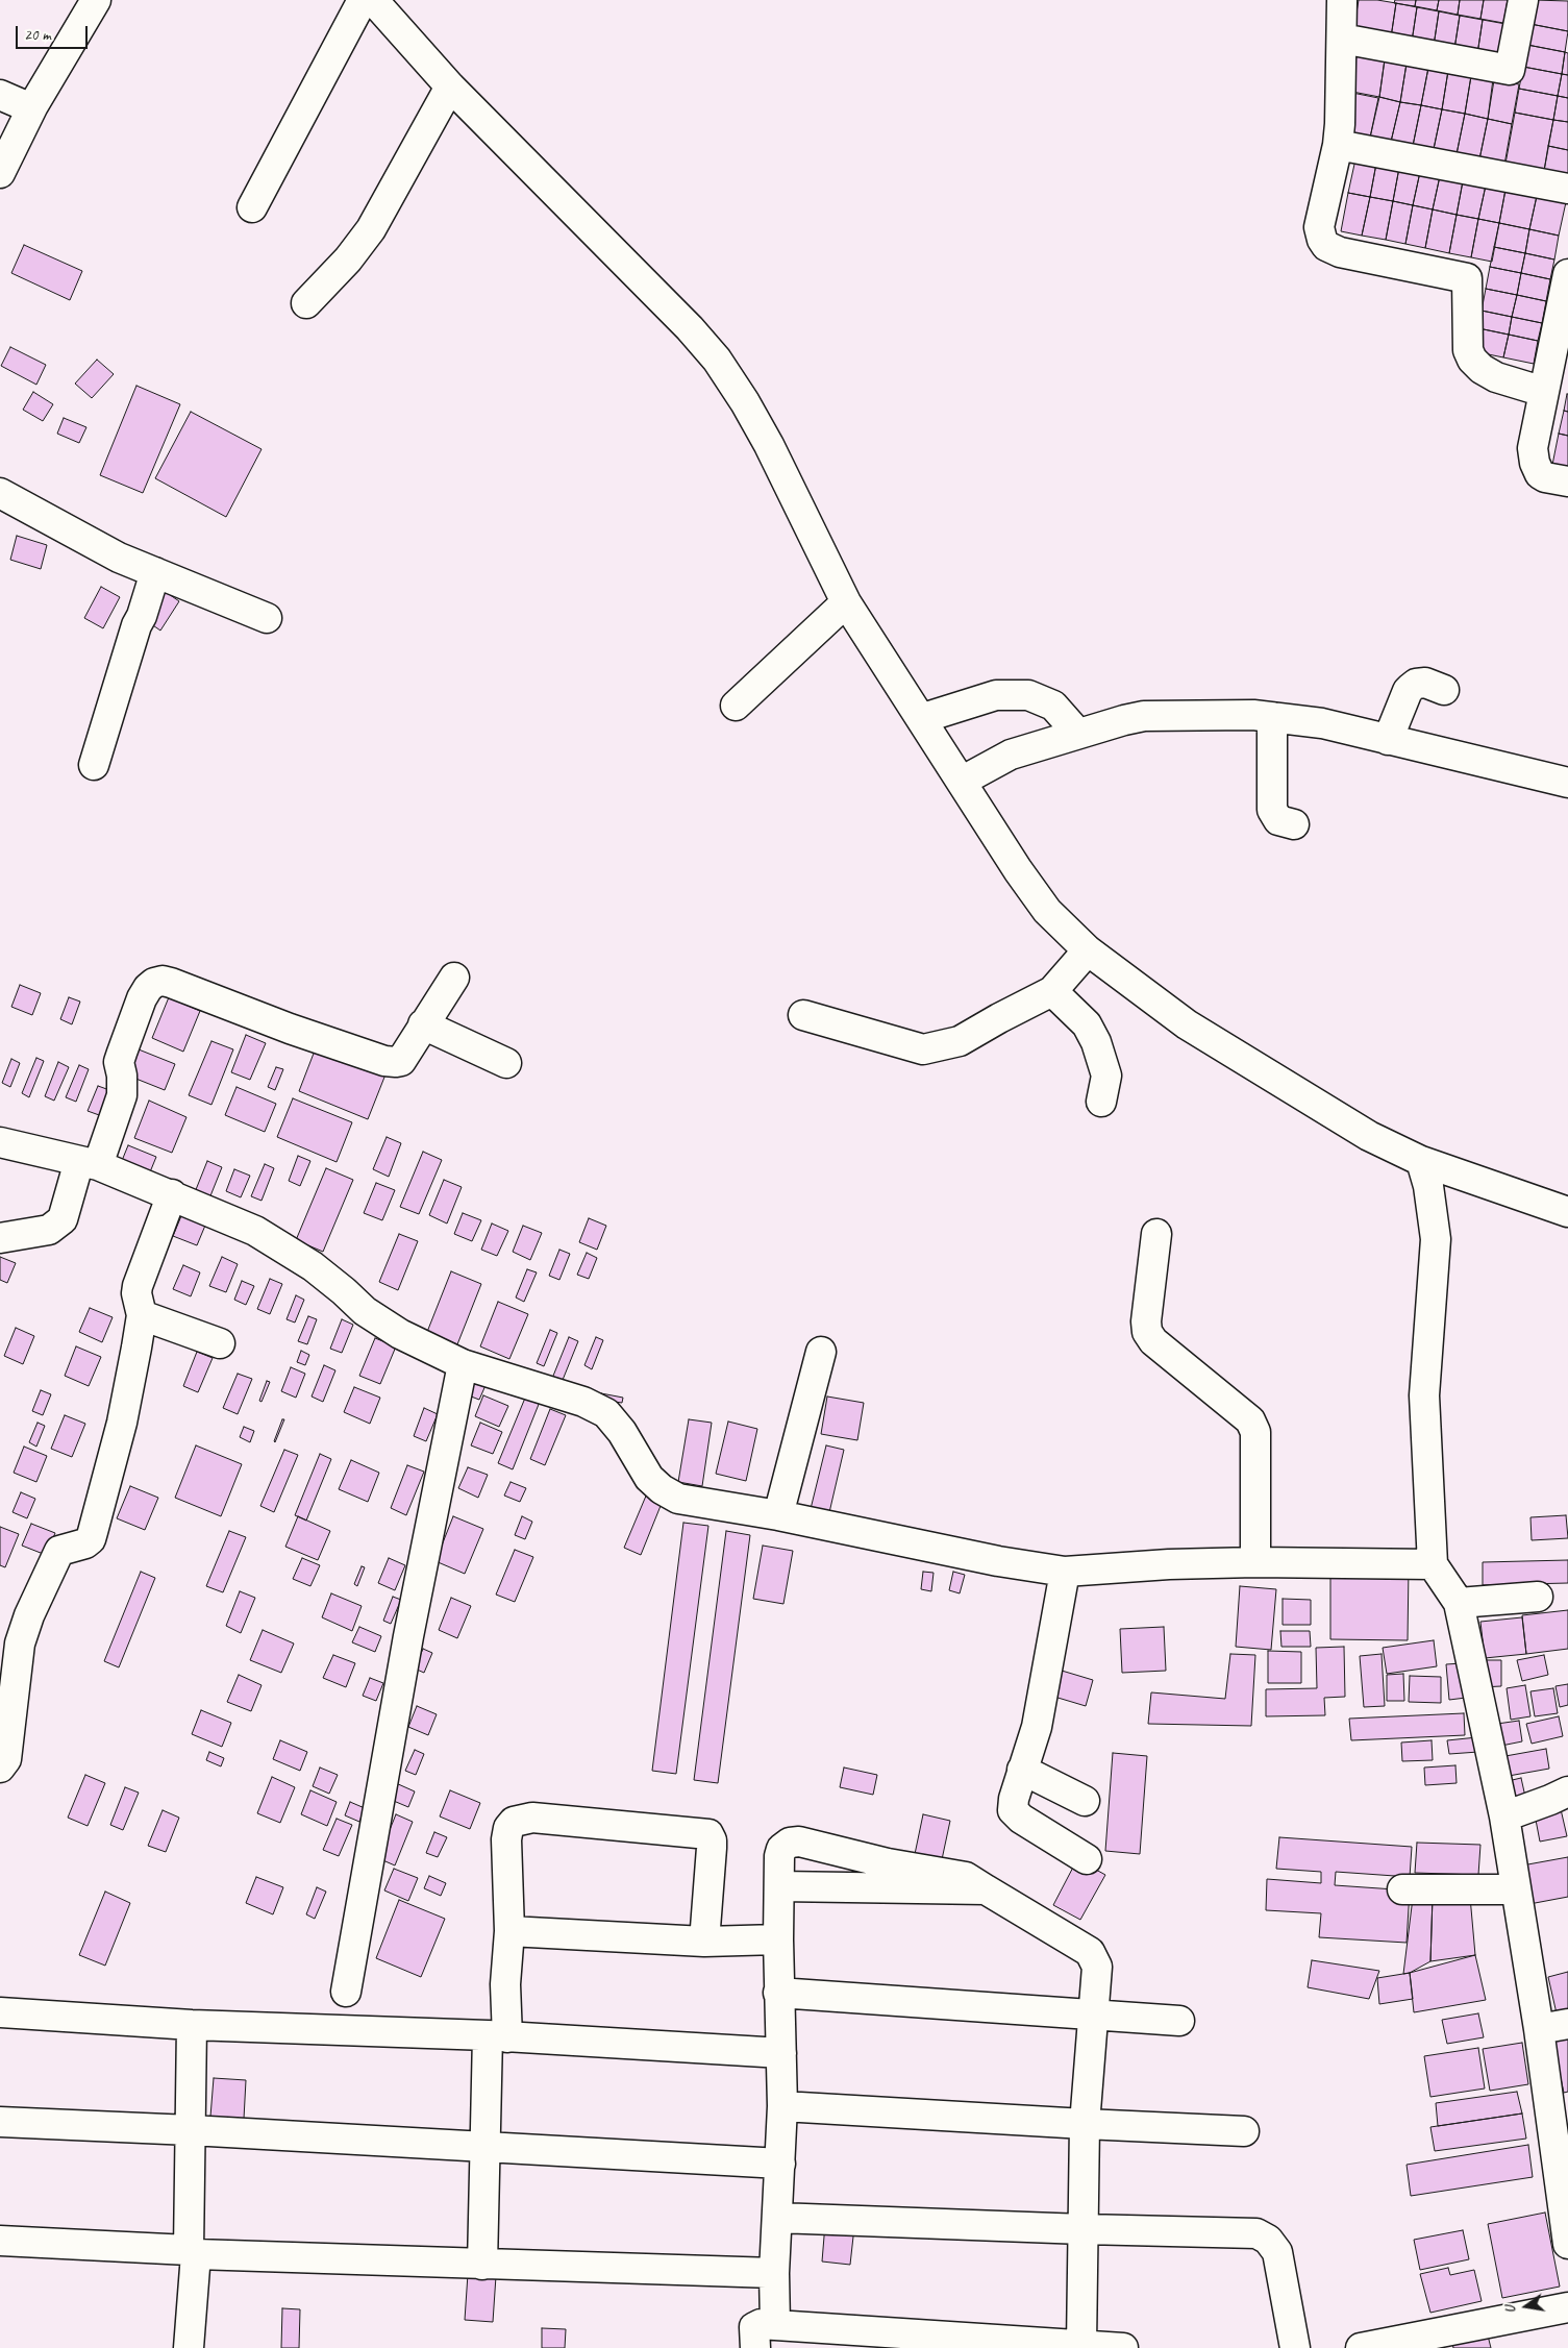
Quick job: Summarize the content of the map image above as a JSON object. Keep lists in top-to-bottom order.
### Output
{
  "scale_bar": "20 m",
  "north": "left"
}
